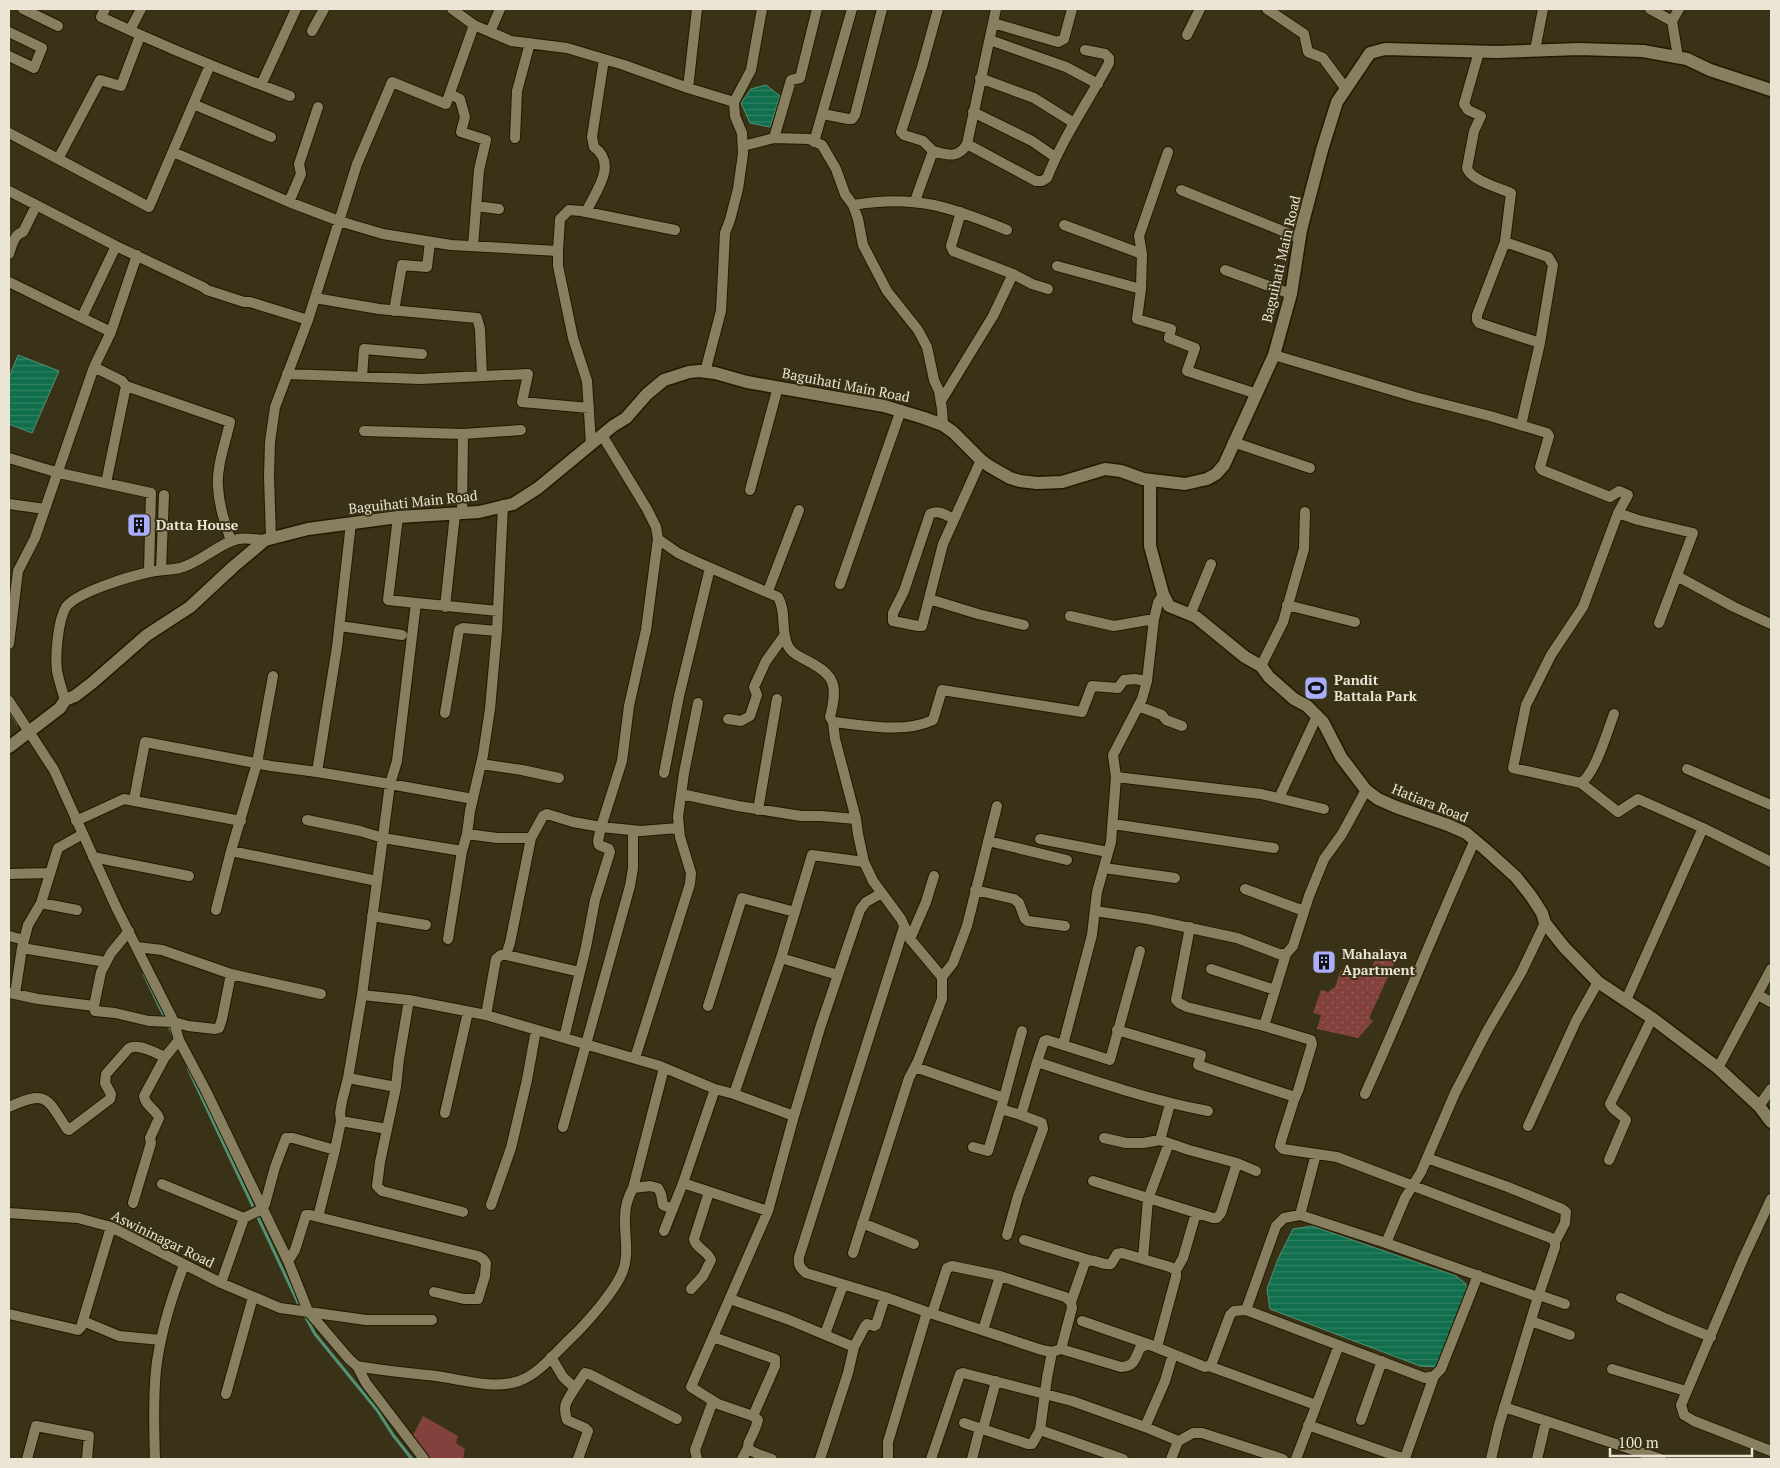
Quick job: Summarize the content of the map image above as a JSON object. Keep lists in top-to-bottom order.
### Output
{
  "streets": {
    "street": ["Baguihati Main Road", "Hatiara Road", "Aswininagar Road"]
  },
  "crossings": [
    ["Baguihati Main Road", "Hatiara Road"]
  ],
  "places": {
    "building": ["Datta House", "Mahalaya Apartment"],
    "sports": ["Pandit Battala Park"]
  },
  "scale_bar": "100 m"
}
